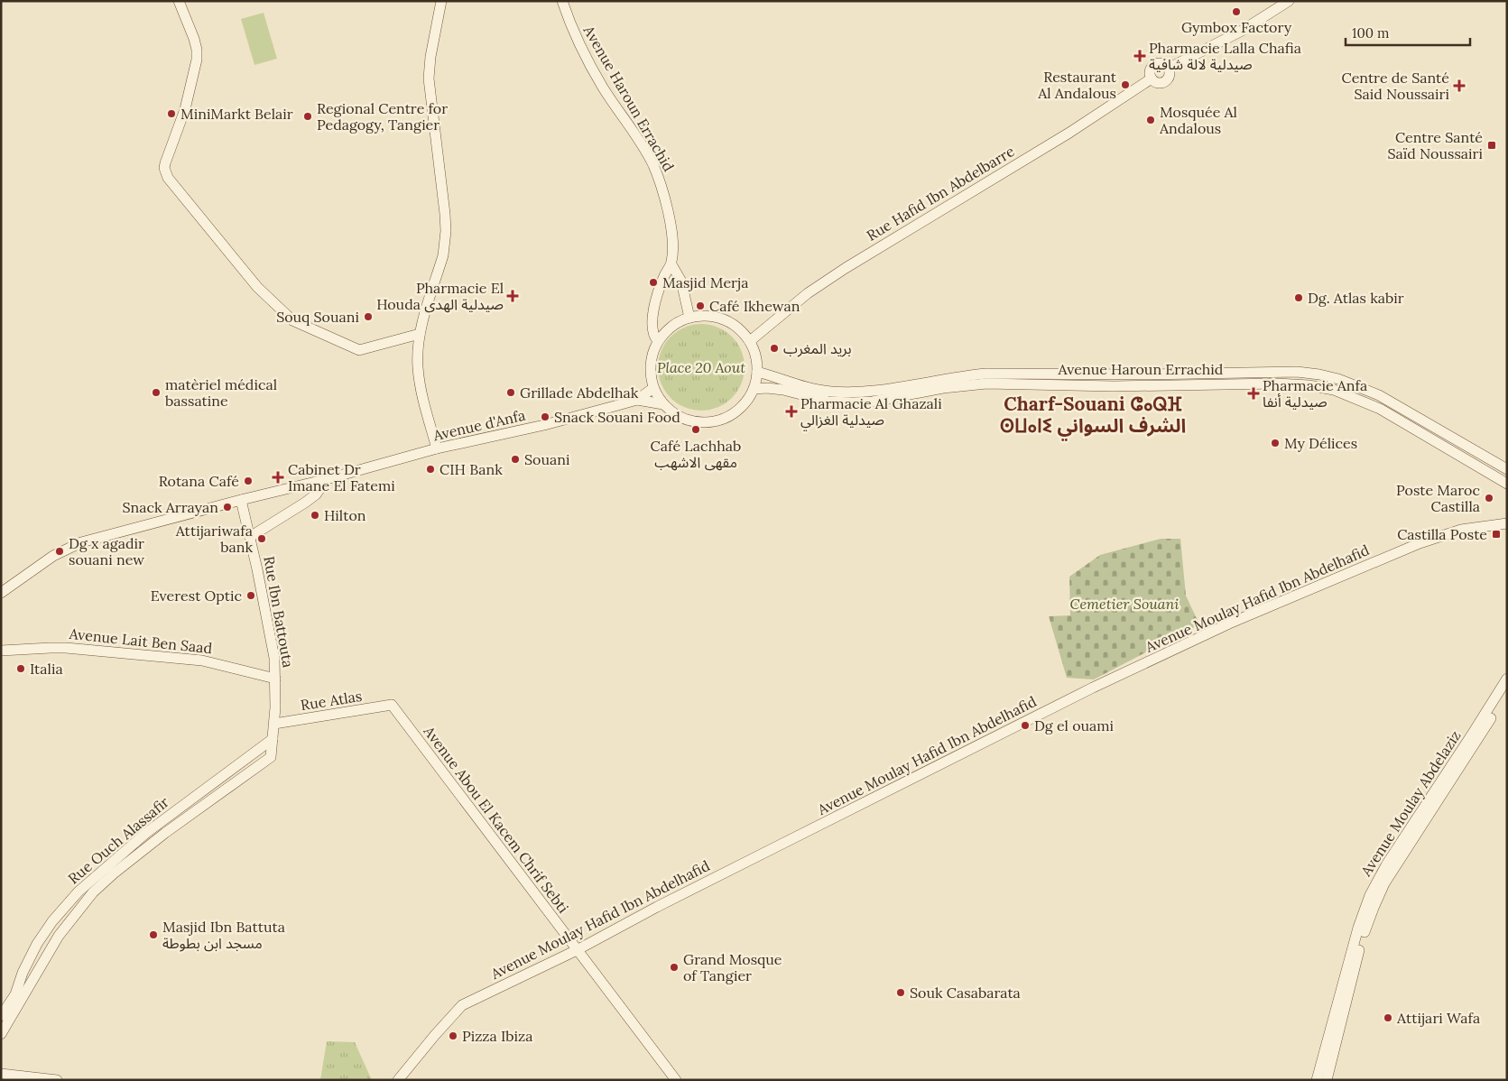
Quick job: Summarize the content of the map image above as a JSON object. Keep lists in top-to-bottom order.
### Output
{
  "streets": {
    "street": [
      "Avenue Haroun Errachid",
      "Rue Hafid Ibn Abdelbarre",
      "Avenue d'Anfa",
      "Avenue Moulay Hafid Ibn Abdelhafid",
      "Rue Ibn Battouta",
      "Avenue Lait Ben Saad",
      "Rue Atlas",
      "Avenue Moulay Abdelaziz",
      "Avenue Abou El Kacem Chrif Sebti",
      "Rue Ouch Alassafir"
    ]
  },
  "crossings": [
    ["Avenue Haroun Errachid", "Rue Hafid Ibn Abdelbarre"],
    ["Avenue Haroun Errachid", "Avenue d'Anfa"],
    ["Rue Hafid Ibn Abdelbarre", "Avenue d'Anfa"],
    ["Avenue d'Anfa", "Rue Ibn Battouta"],
    ["Avenue Moulay Hafid Ibn Abdelhafid", "Avenue Abou El Kacem Chrif Sebti"],
    ["Rue Ibn Battouta", "Avenue Lait Ben Saad"],
    ["Rue Ibn Battouta", "Rue Atlas"],
    ["Rue Ibn Battouta", "Rue Ouch Alassafir"],
    ["Rue Atlas", "Avenue Abou El Kacem Chrif Sebti"]
  ],
  "districts": ["Charf-Souani ⵛⴰⵕⴼ ⵙⵡⴰⵏⵉ الشرف السواني"],
  "parks": ["Place 20 Aout", "Cemetier Souani"],
  "places": {
    "other": [
      "Gymbox Factory",
      "Restaurant Al Andalous",
      "MiniMarkt Belair",
      "Regional Centre for Pedagogy, Tangier",
      "Mosquée Al Andalous",
      "Masjid Merja",
      "Dg. Atlas kabir",
      "Café Ikhewan",
      "Souq Souani",
      "بريد المغرب",
      "matèriel médical bassatine",
      "Grillade Abdelhak",
      "Snack Souani Food",
      "Café Lachhab مقهى الاشهب",
      "My Délices",
      "Souani",
      "CIH Bank",
      "Rotana Café",
      "Poste Maroc Castilla",
      "Snack Arrayan",
      "Hilton",
      "Attijariwafa bank",
      "Dg x agadir souani new",
      "Everest Optic",
      "Italia",
      "Dg el ouami",
      "Masjid Ibn Battuta مسجد ابن بطوطة",
      "Grand Mosque of Tangier",
      "Souk Casabarata",
      "Attijari Wafa",
      "Pizza Ibiza"
    ],
    "health": [
      "Pharmacie Lalla Chafia صيدلية لالة شافية",
      "Centre de Santé Said Noussairi",
      "Pharmacie El Houda صيدلية الهدى",
      "Pharmacie Anfa صيدلية أنفا",
      "Pharmacie Al Ghazali صيدلية الغزالي",
      "Cabinet Dr Imane El Fatemi"
    ],
    "transit": ["Centre Santé Saïd Noussairi", "Castilla Poste"]
  },
  "scale_bar": "100 m"
}
